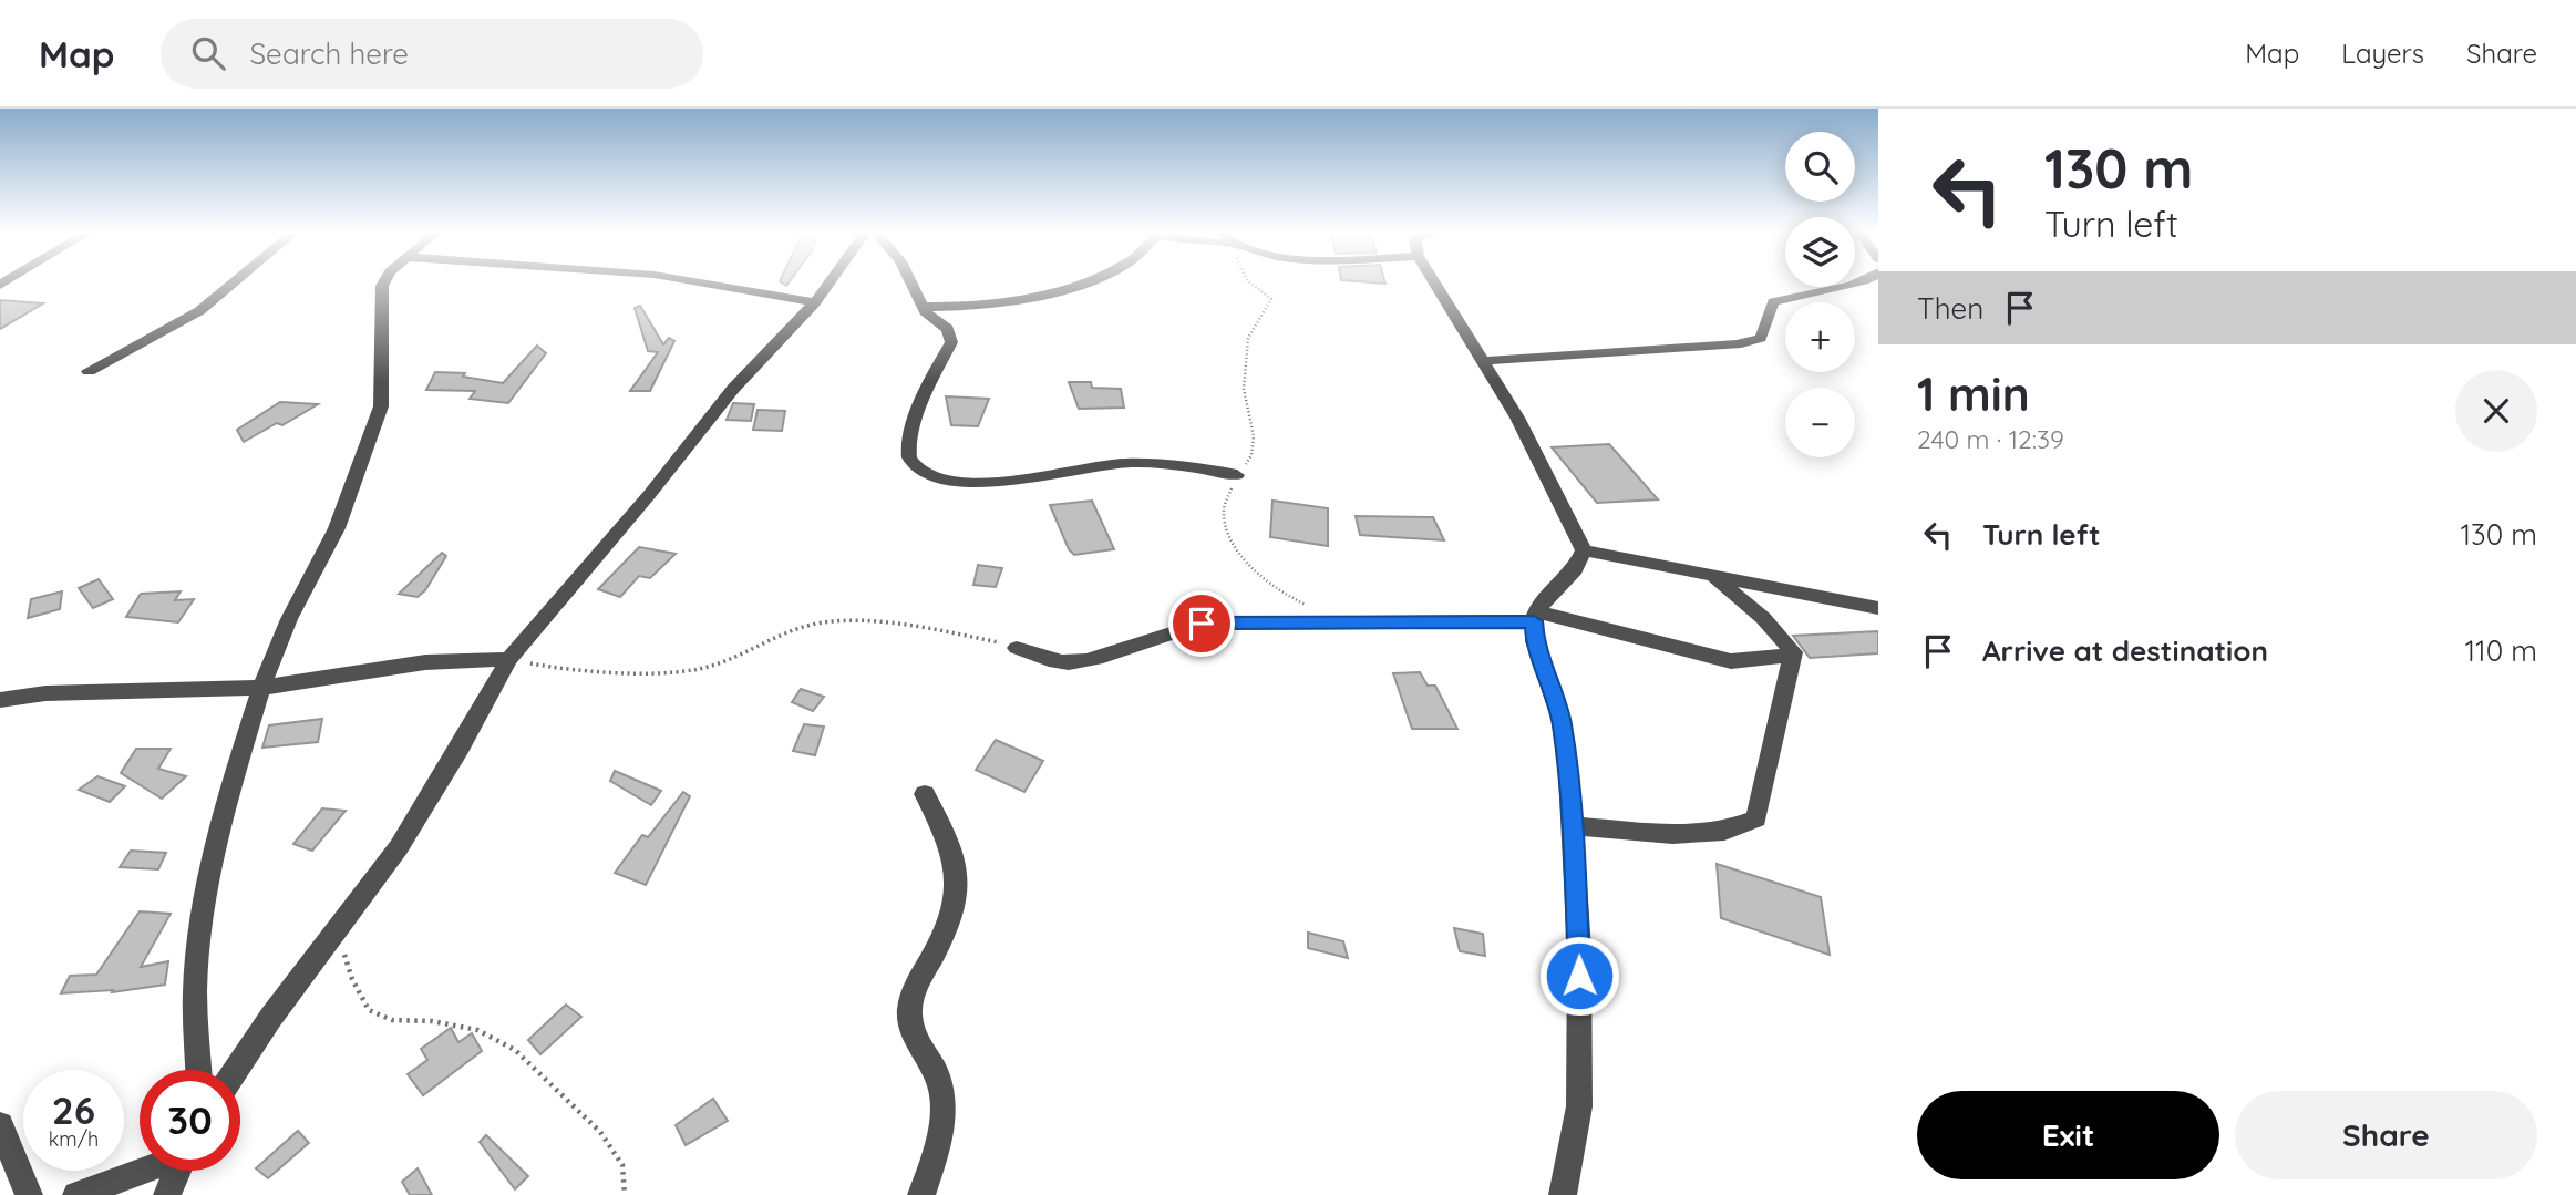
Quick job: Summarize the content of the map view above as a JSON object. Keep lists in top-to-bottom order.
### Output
{
  "page": {
    "header": "Map",
    "search": "Search here",
    "nav": ["Map", "Layers", "Share"],
    "turn": ["130 m", "Turn left"],
    "map_buttons": ["+", "−"],
    "then": "Then",
    "heading": ["1 min", "240 m · 12:39"],
    "list": [
      {
        "name": "Turn left",
        "value": "130 m"
      },
      {
        "name": "Arrive at destination",
        "value": "110 m"
      }
    ],
    "speed": "26 km/h",
    "limit": "30",
    "buttons": ["Exit", "Share"]
  }
}
